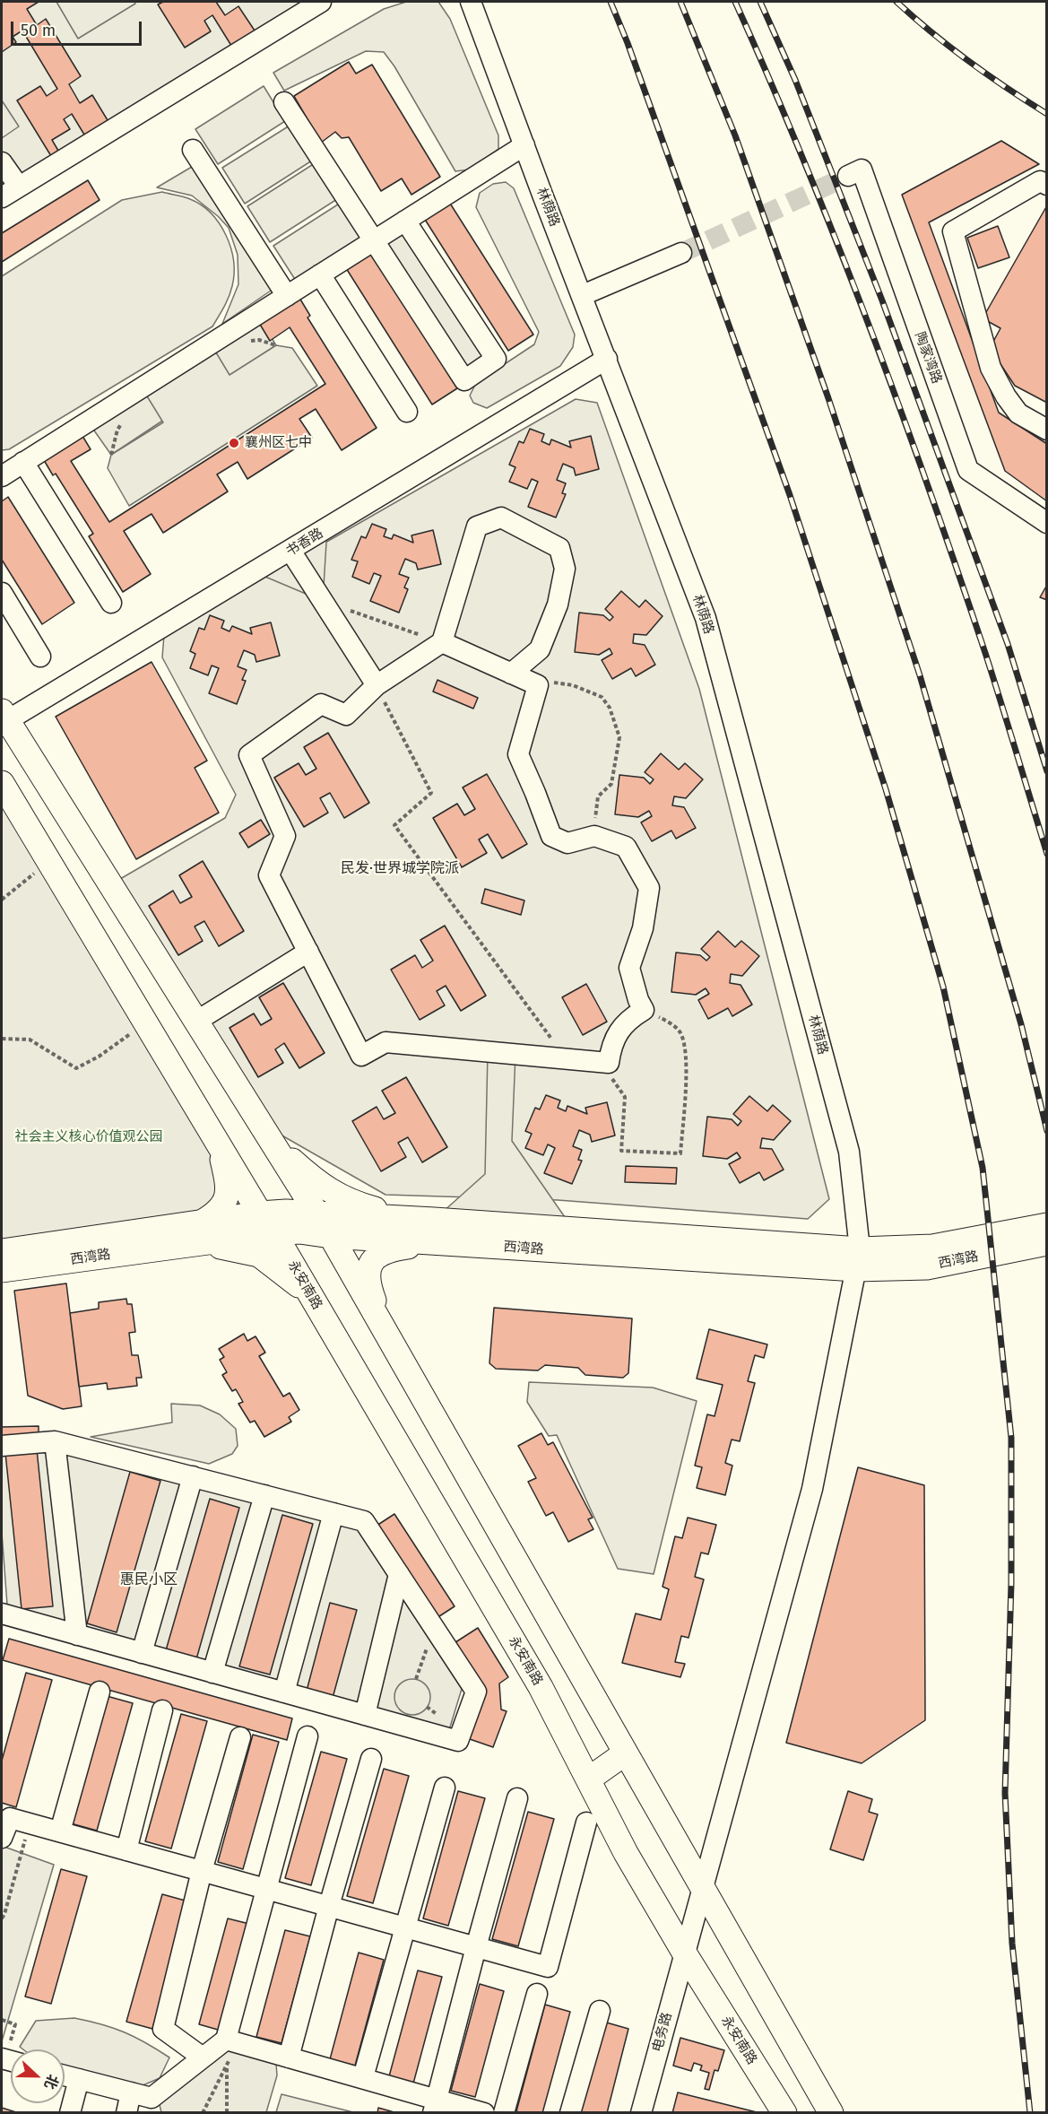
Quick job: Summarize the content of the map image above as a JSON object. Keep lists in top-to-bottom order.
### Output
{
  "streets": {
    "main road": ["西湾路", "永安南路"],
    "street": [
      "林荫路",
      "陶家湾路",
      "书香路",
      "电务路"
    ]
  },
  "crossings": [
    ["林荫路", "书香路"],
    ["林荫路", "西湾路"],
    ["林荫路", "电务路"],
    ["西湾路", "永安南路"],
    ["永安南路", "电务路"]
  ],
  "districts": ["民发·世界城学院派", "惠民小区"],
  "parks": ["社会主义核心价值观公园"],
  "places": ["襄州区七中"],
  "scale_bar": "50 m",
  "north": "right"
}
